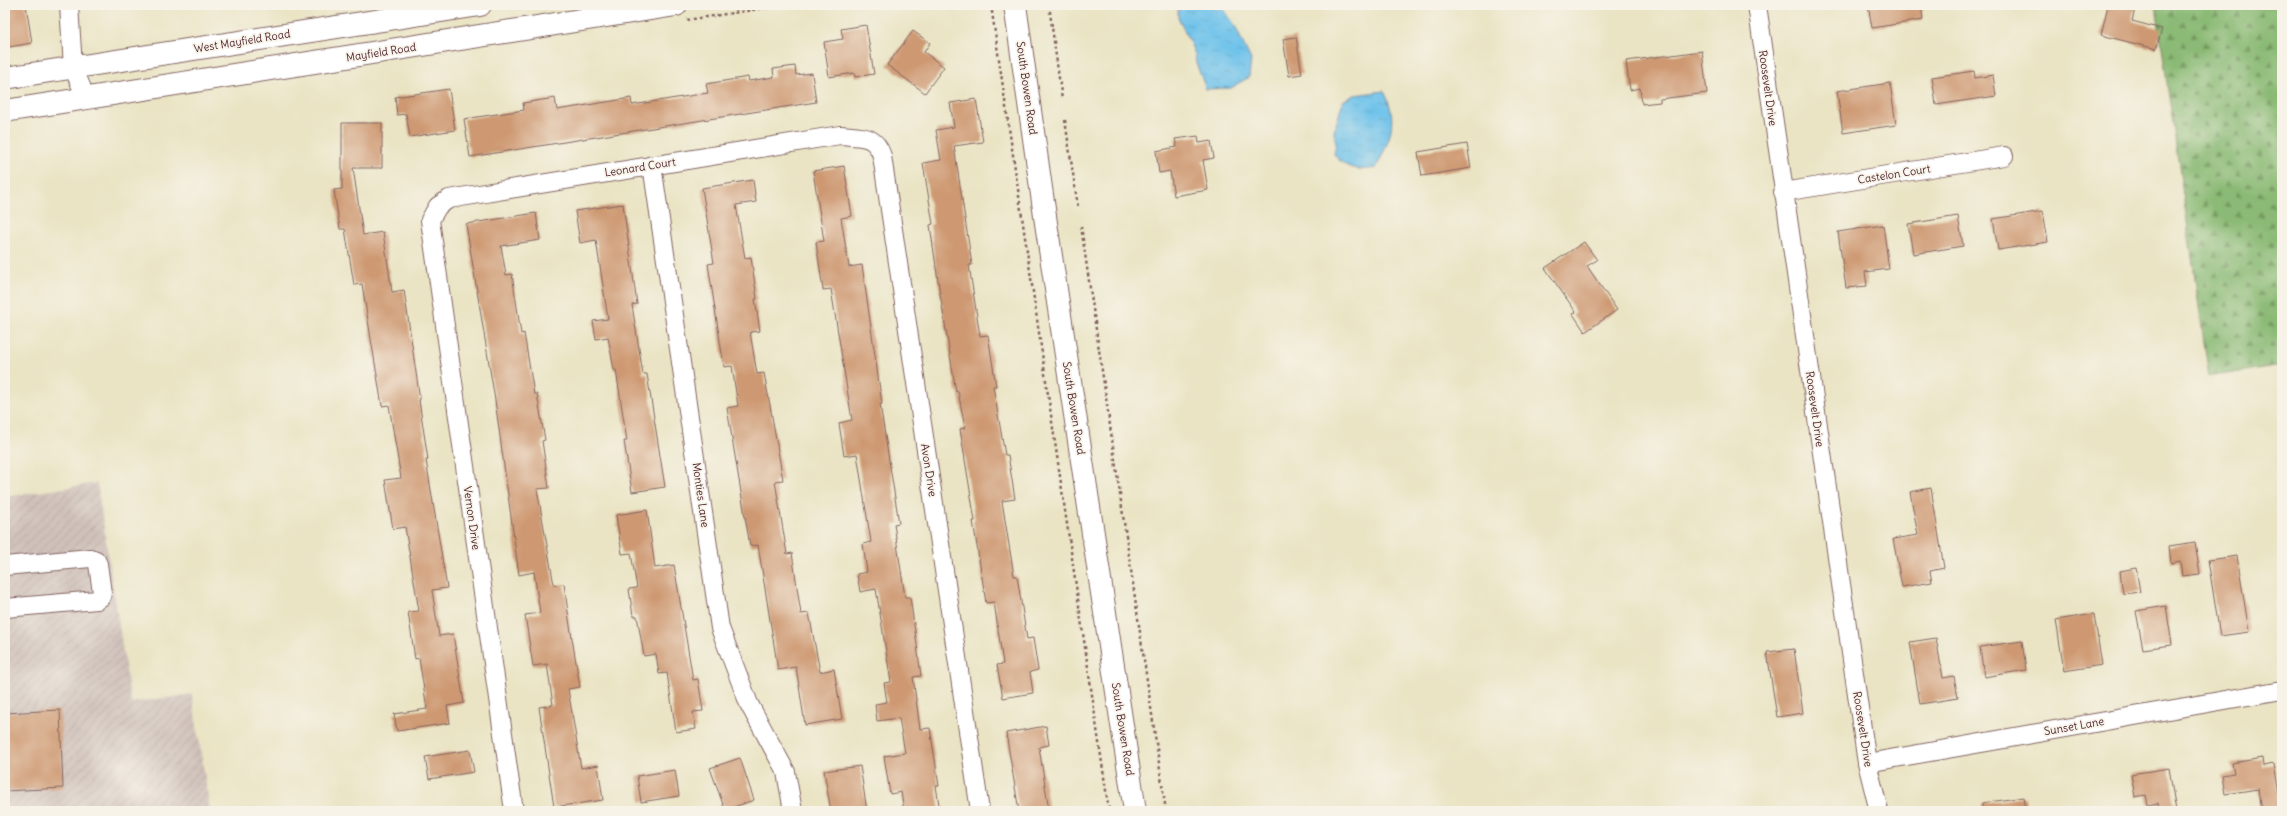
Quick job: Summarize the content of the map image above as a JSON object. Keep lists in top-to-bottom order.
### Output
{
  "streets": {
    "main road": ["West Mayfield Road", "Mayfield Road", "South Bowen Road"],
    "street": [
      "Roosevelt Drive",
      "Leonard Court",
      "Castelon Court",
      "Avon Drive",
      "Monties Lane",
      "Vernon Drive",
      "Sunset Lane"
    ]
  },
  "crossings": [
    ["Roosevelt Drive", "Castelon Court"],
    ["Roosevelt Drive", "Sunset Lane"],
    ["Leonard Court", "Avon Drive"],
    ["Leonard Court", "Monties Lane"],
    ["Leonard Court", "Vernon Drive"]
  ]
}
